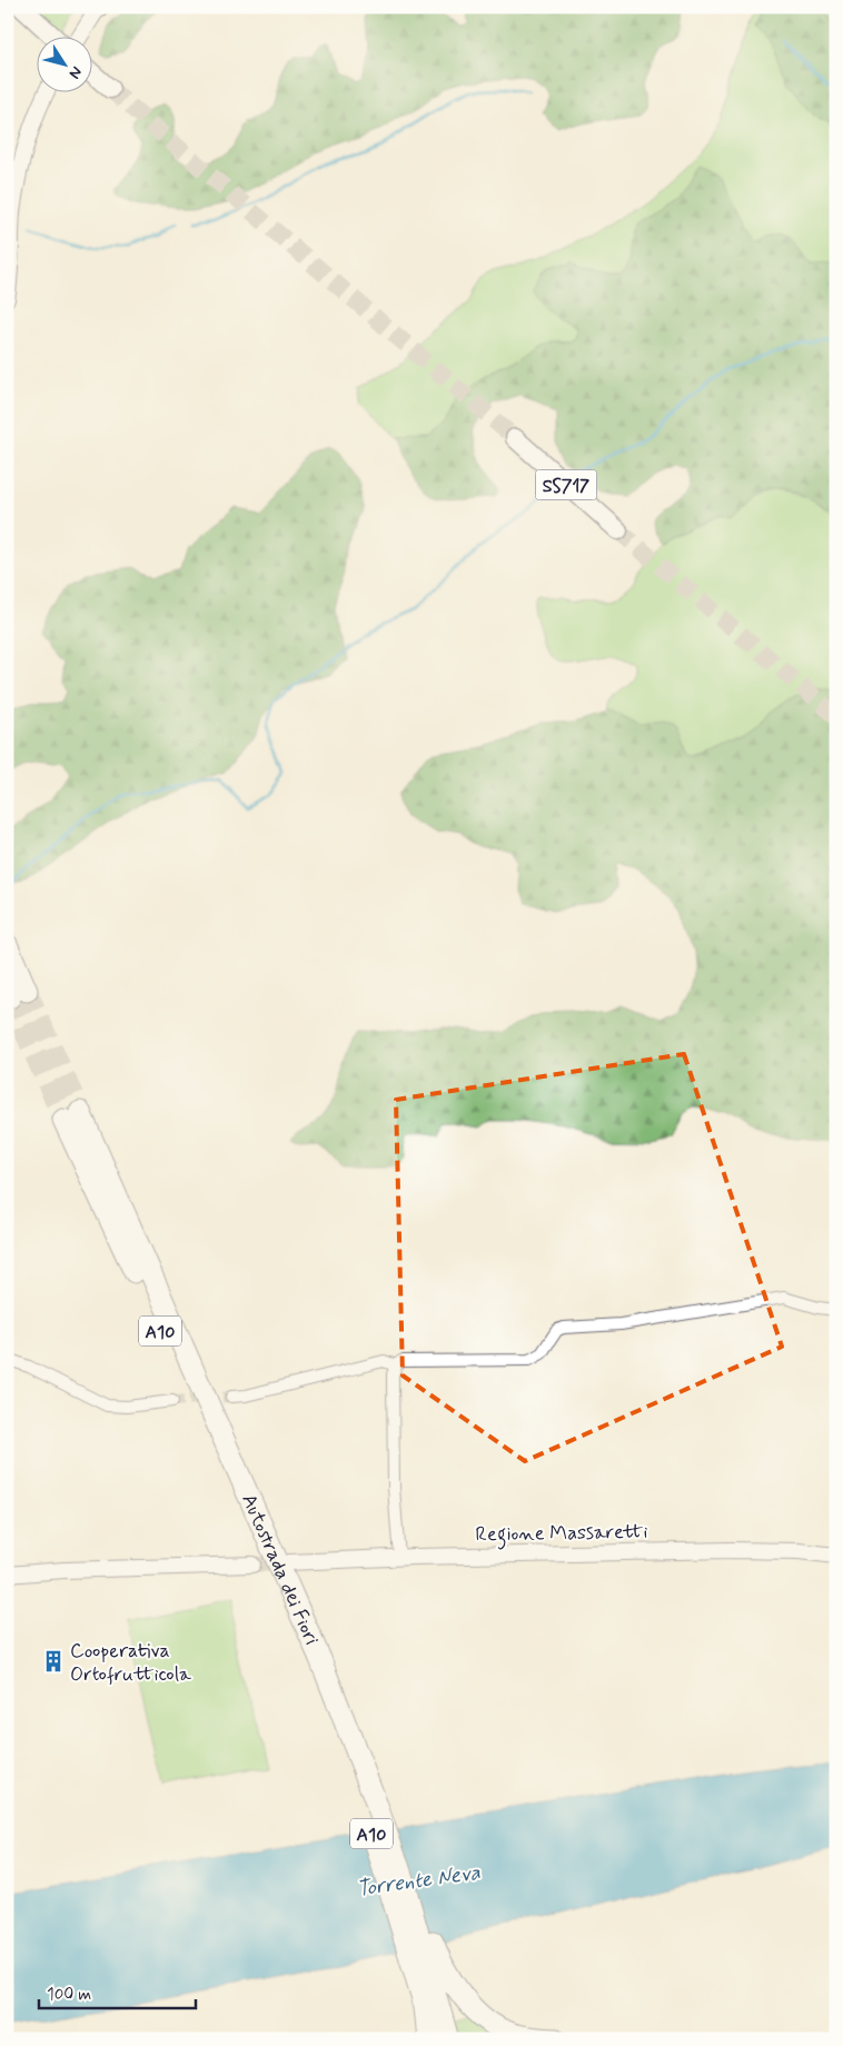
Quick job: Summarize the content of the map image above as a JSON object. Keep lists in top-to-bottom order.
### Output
{
  "streets": {
    "highway": ["A10", "Autostrada dei Fiori"],
    "main road": ["SS717"],
    "street": ["Regione Massaretti"]
  },
  "water": ["Torrente Neva"],
  "places": {
    "building": ["Cooperativa Ortofrutticola"]
  },
  "scale_bar": "100 m",
  "north": "bottom right"
}
